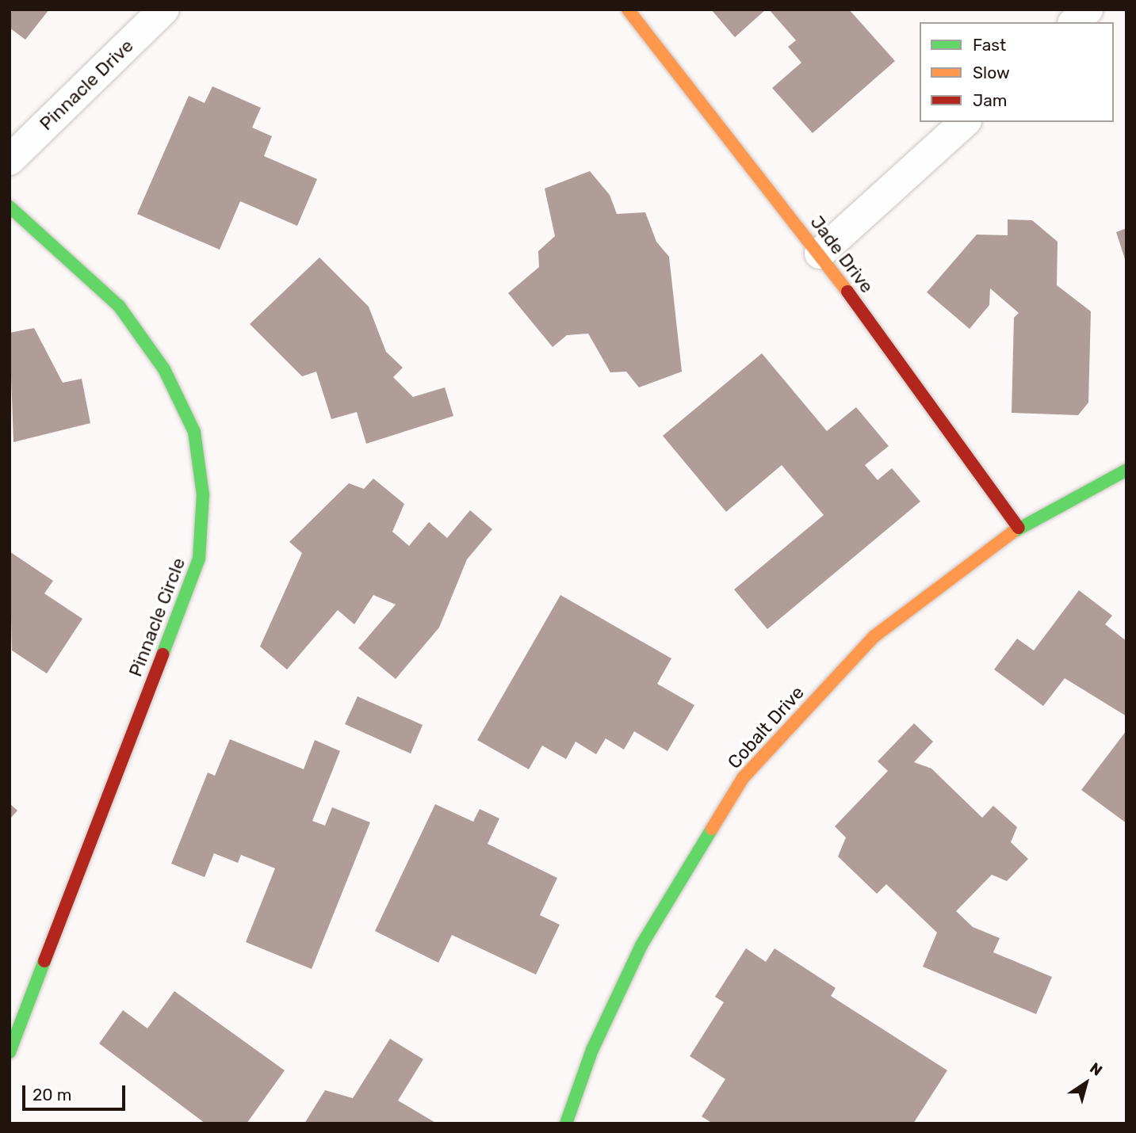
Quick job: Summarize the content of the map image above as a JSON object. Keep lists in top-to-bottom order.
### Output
{
  "streets": {
    "street": [
      "Pinnacle Drive",
      "Jade Drive",
      "Pinnacle Circle",
      "Cobalt Drive"
    ]
  },
  "crossings": [
    ["Jade Drive", "Cobalt Drive"]
  ],
  "legend": ["Fast", "Slow", "Jam"],
  "scale_bar": "20 m",
  "north": "top right"
}
